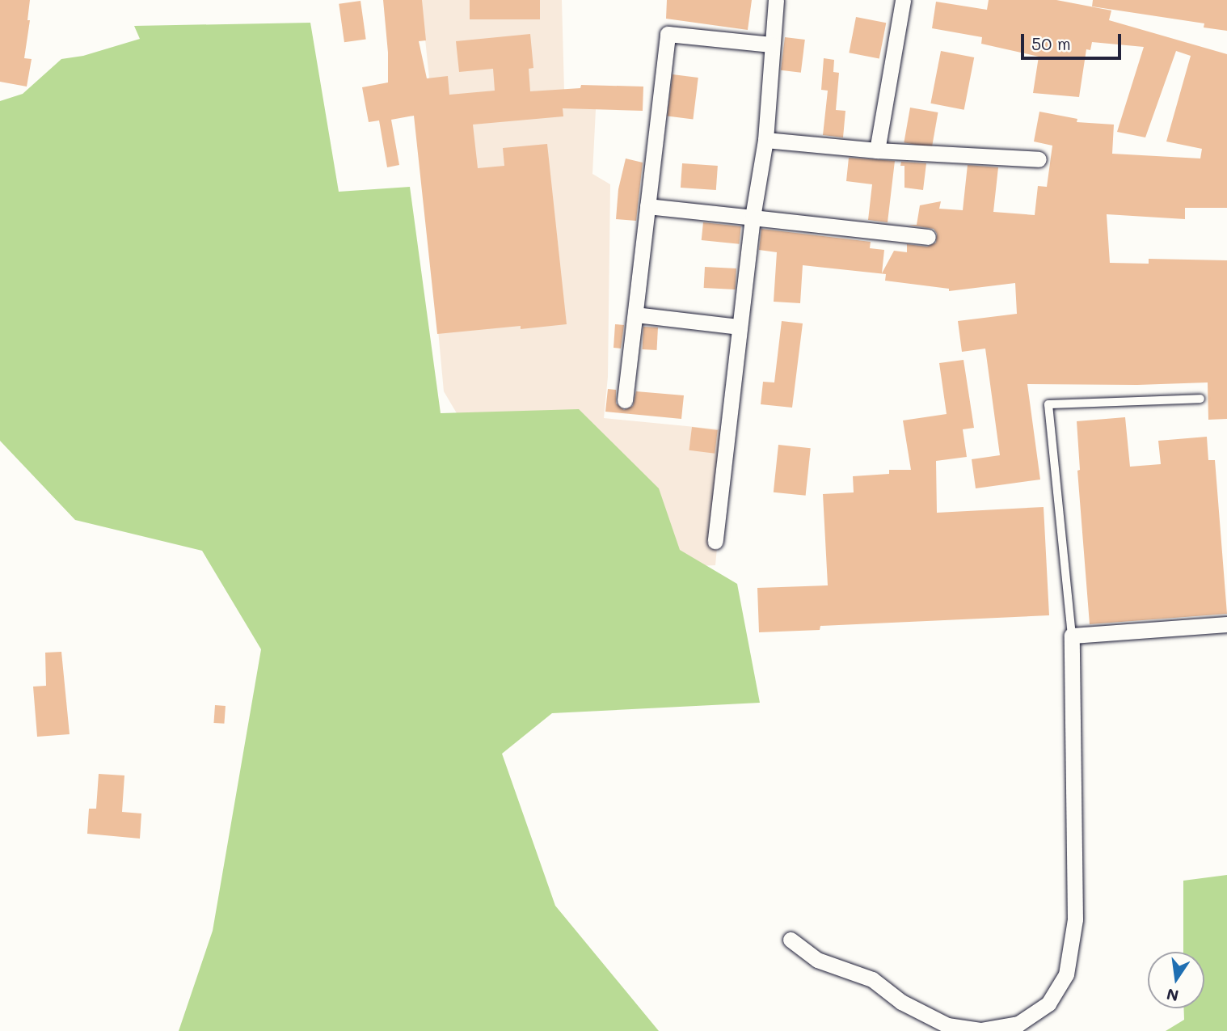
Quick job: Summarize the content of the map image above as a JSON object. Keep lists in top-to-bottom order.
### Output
{
  "scale_bar": "50 m",
  "north": "bottom"
}
